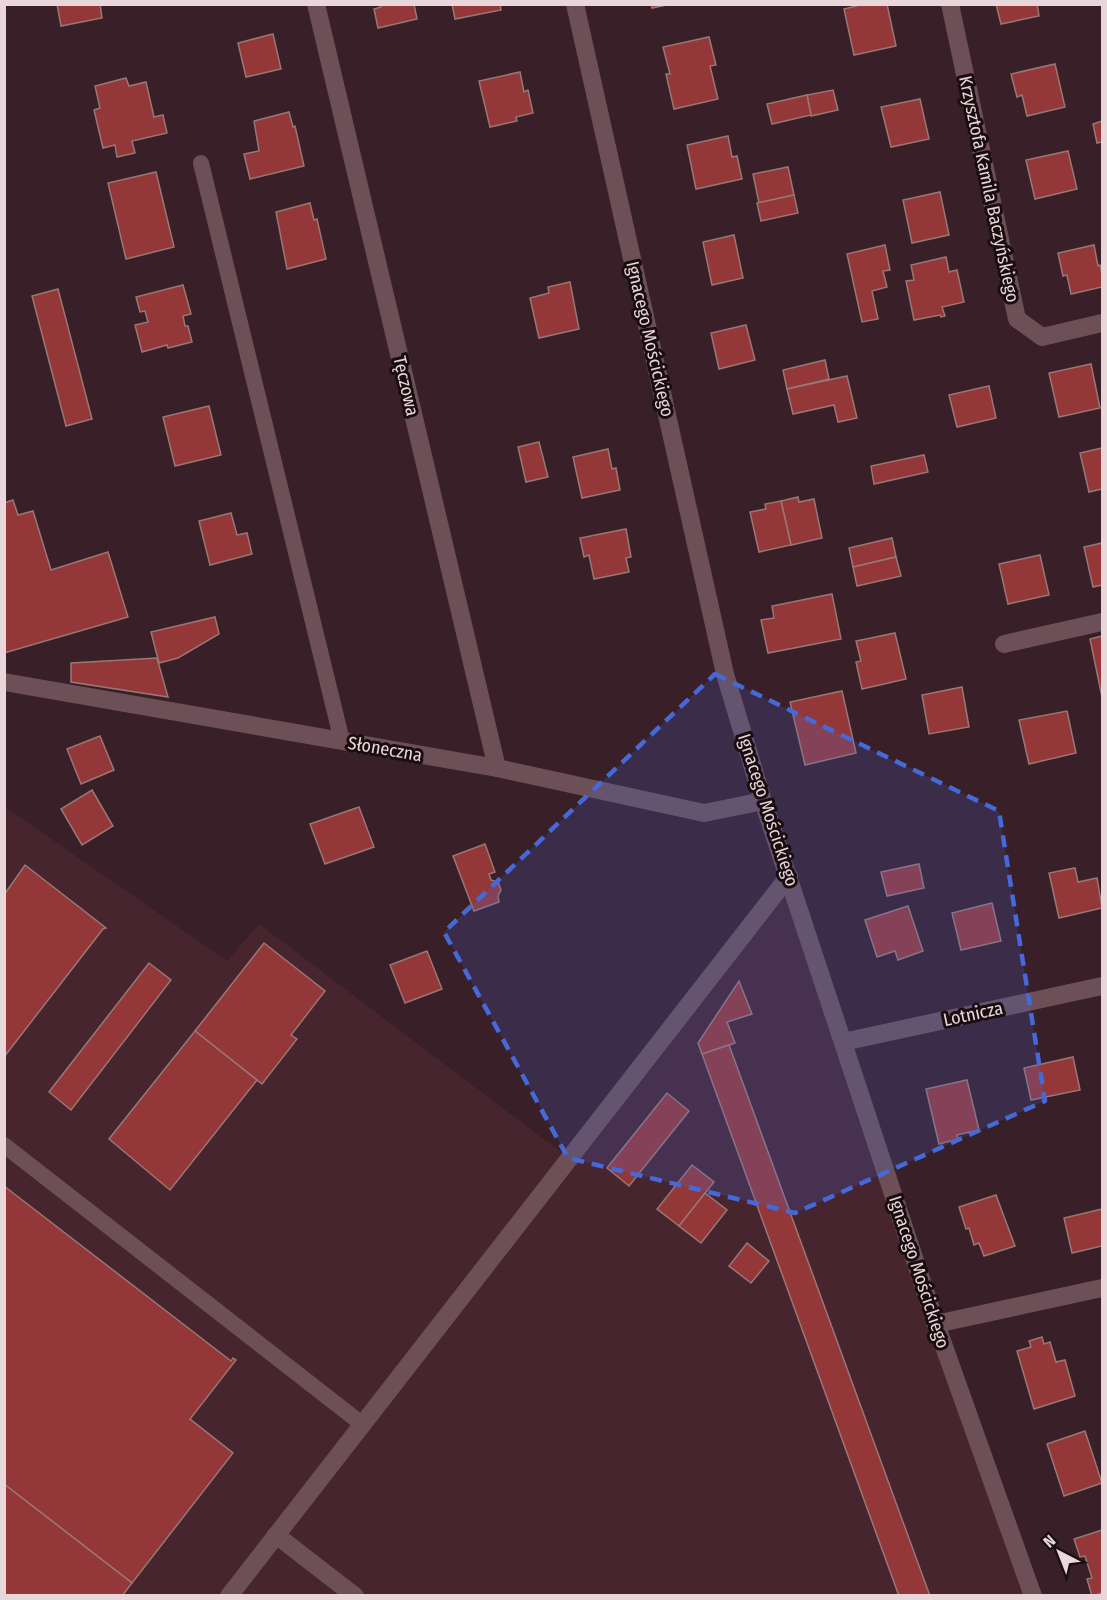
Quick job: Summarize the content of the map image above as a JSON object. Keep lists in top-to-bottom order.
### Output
{
  "streets": {
    "street": [
      "Krzysztofa Kamila Baczyńskiego",
      "Ignacego Mościckiego",
      "Tęczowa",
      "Słoneczna",
      "Lotnicza"
    ]
  },
  "crossings": [
    ["Ignacego Mościckiego", "Słoneczna"],
    ["Ignacego Mościckiego", "Lotnicza"],
    ["Tęczowa", "Słoneczna"]
  ],
  "north": "top left"
}
